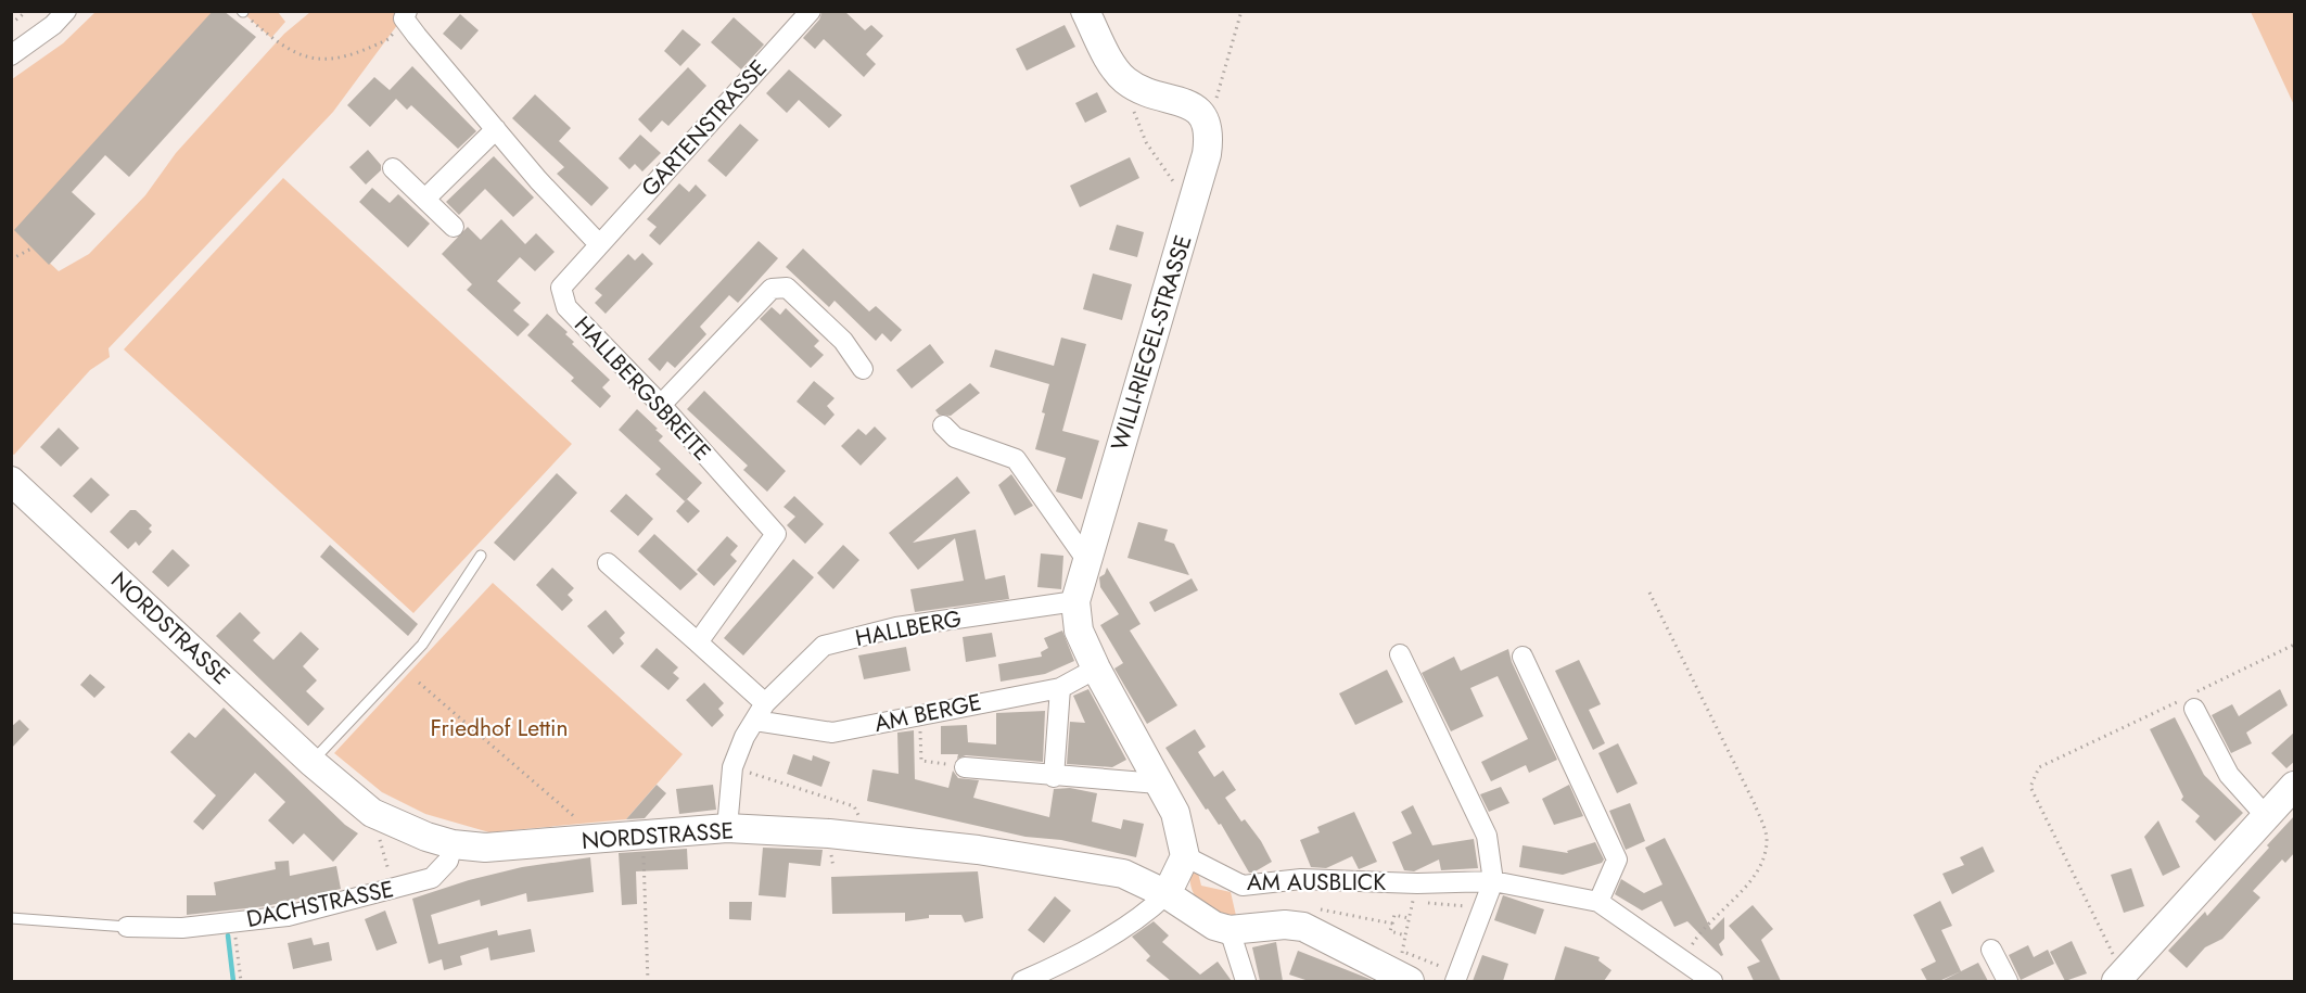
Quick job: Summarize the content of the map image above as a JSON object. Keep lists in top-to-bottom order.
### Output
{
  "streets": {
    "street": [
      "GARTENSTRASSE",
      "WILLI-RIEGEL-STRASSE",
      "HALLBERGSBREITE",
      "NORDSTRASSE",
      "HALLBERG",
      "AM BERGE",
      "AM AUSBLICK",
      "DACHSTRASSE"
    ]
  },
  "crossings": [
    ["GARTENSTRASSE", "HALLBERGSBREITE"],
    ["WILLI-RIEGEL-STRASSE", "HALLBERG"],
    ["WILLI-RIEGEL-STRASSE", "AM BERGE"],
    ["WILLI-RIEGEL-STRASSE", "AM AUSBLICK"],
    ["NORDSTRASSE", "HALLBERG"],
    ["NORDSTRASSE", "DACHSTRASSE"],
    ["HALLBERG", "AM BERGE"]
  ],
  "parks": ["Friedhof Lettin"]
}
